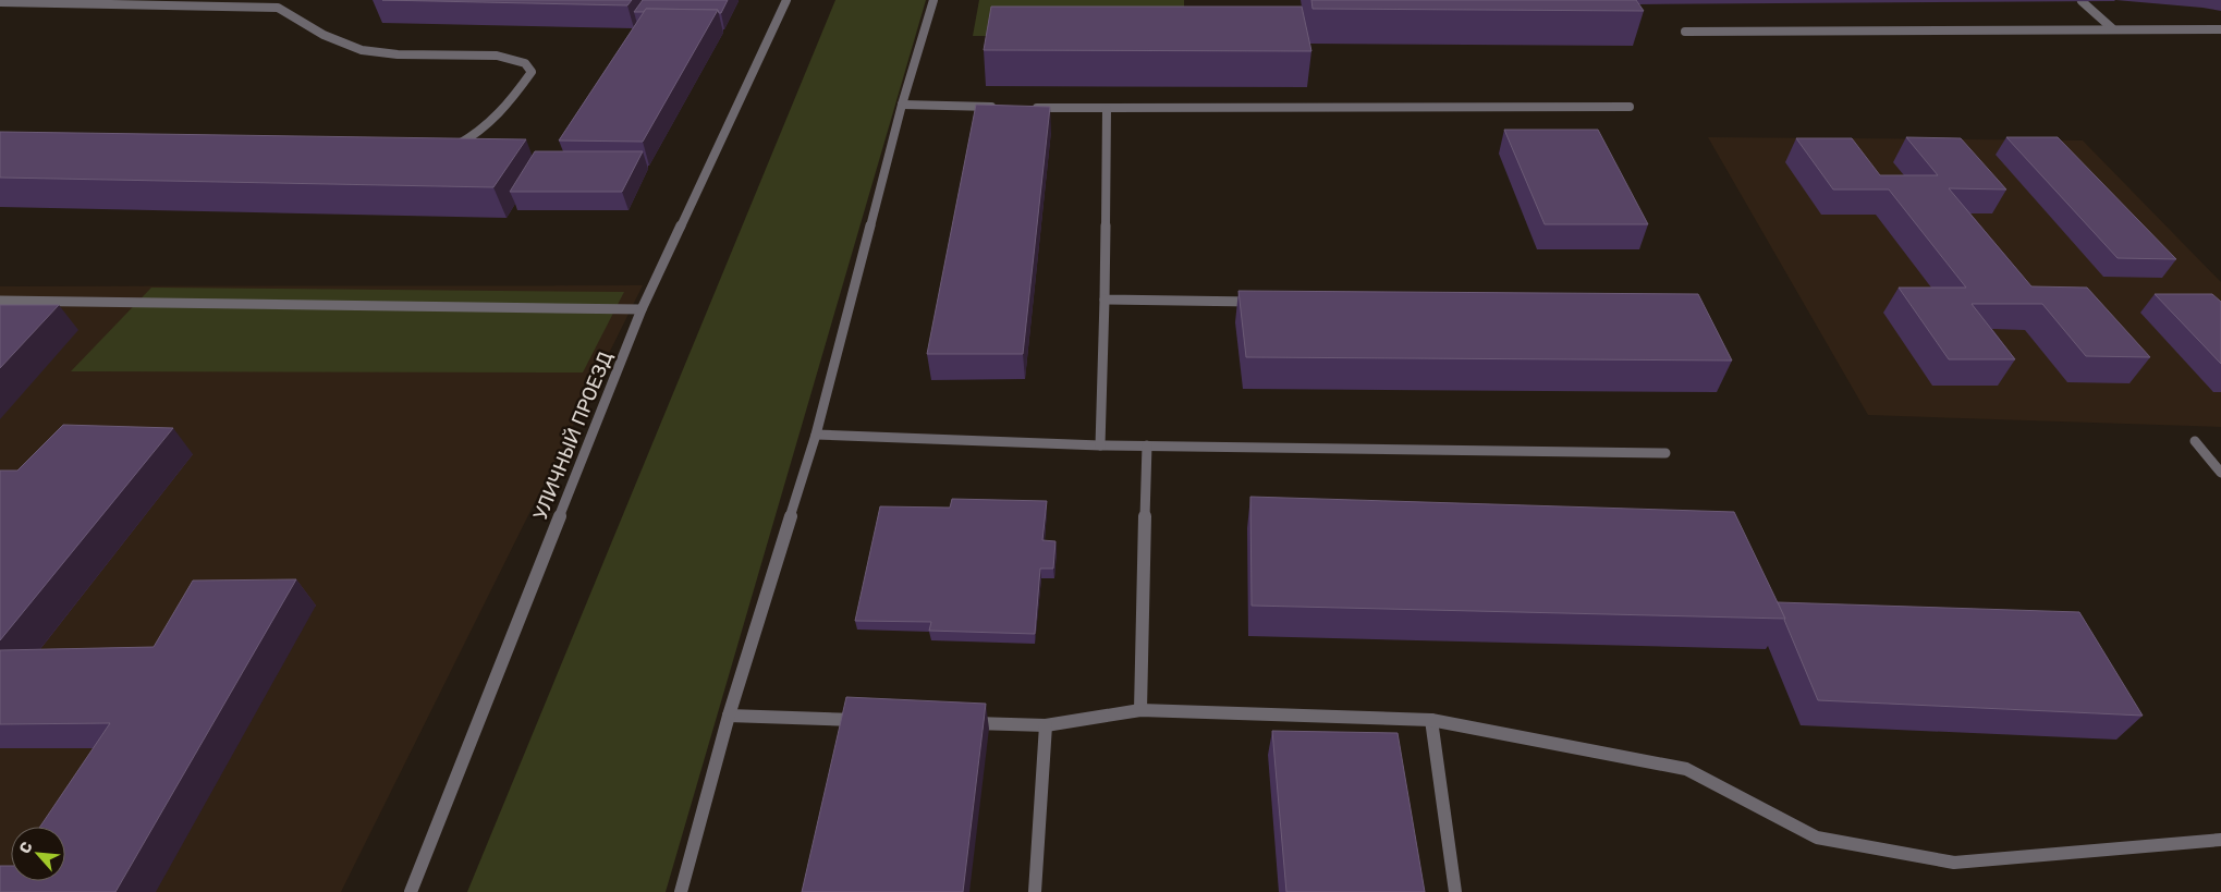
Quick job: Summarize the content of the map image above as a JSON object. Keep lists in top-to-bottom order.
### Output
{
  "streets": {
    "street": ["УЛИЧНЫЙ ПРОЕЗД"]
  },
  "north": "top left"
}
